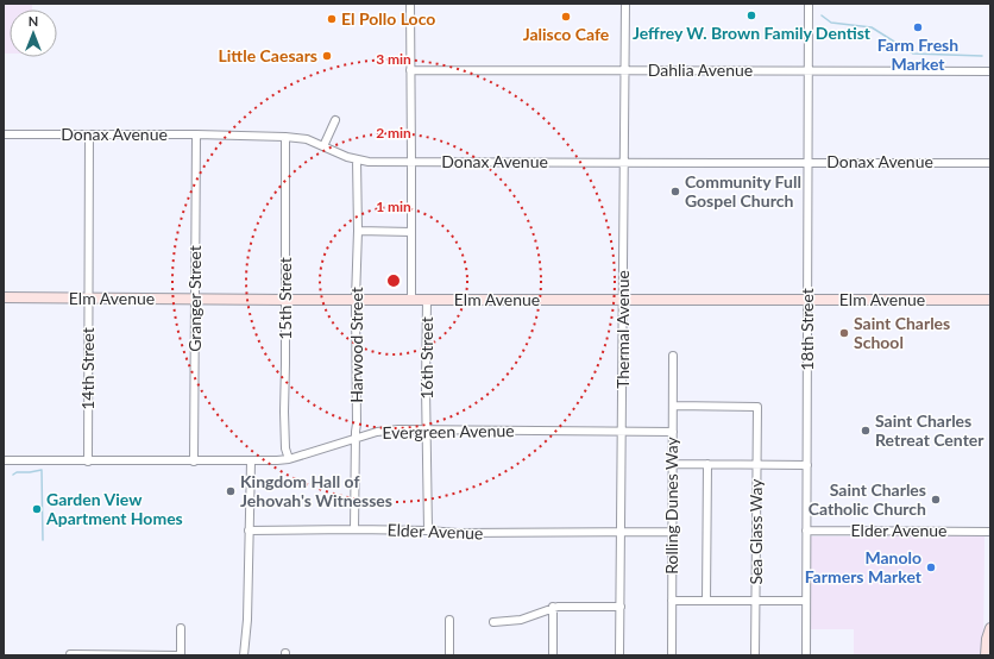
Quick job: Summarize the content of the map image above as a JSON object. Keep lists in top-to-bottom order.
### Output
{
  "streets": {
    "street": [
      "Dahlia Avenue",
      "Donax Avenue",
      "Elm Avenue",
      "Granger Street",
      "15th Street",
      "Thermal Avenue",
      "18th Street",
      "Harwood Street",
      "16th Street",
      "14th Street",
      "Evergreen Avenue",
      "Rolling Dunes Way",
      "Elder Avenue",
      "Sea Glass Way"
    ]
  },
  "crossings": [
    ["Dahlia Avenue", "Thermal Avenue"],
    ["Dahlia Avenue", "18th Street"],
    ["Dahlia Avenue", "16th Street"],
    ["Donax Avenue", "Granger Street"],
    ["Donax Avenue", "15th Street"],
    ["Donax Avenue", "Thermal Avenue"],
    ["Donax Avenue", "18th Street"],
    ["Donax Avenue", "Harwood Street"],
    ["Donax Avenue", "16th Street"],
    ["Donax Avenue", "14th Street"],
    ["Elm Avenue", "Granger Street"],
    ["Elm Avenue", "15th Street"],
    ["Elm Avenue", "Thermal Avenue"],
    ["Elm Avenue", "18th Street"],
    ["Elm Avenue", "Harwood Street"],
    ["Elm Avenue", "16th Street"],
    ["Elm Avenue", "14th Street"],
    ["15th Street", "Evergreen Avenue"],
    ["Thermal Avenue", "Evergreen Avenue"],
    ["Thermal Avenue", "Elder Avenue"],
    ["18th Street", "Elder Avenue"],
    ["Harwood Street", "Evergreen Avenue"],
    ["Harwood Street", "Elder Avenue"],
    ["16th Street", "Evergreen Avenue"],
    ["16th Street", "Elder Avenue"],
    ["Evergreen Avenue", "Rolling Dunes Way"],
    ["Rolling Dunes Way", "Elder Avenue"],
    ["Rolling Dunes Way", "Sea Glass Way"]
  ],
  "places": [
    "Jeffrey W. Brown Family Dentist",
    "Jalisco Cafe",
    "El Pollo Loco",
    "Farm Fresh Market",
    "Little Caesars",
    "Community Full Gospel Church",
    "Saint Charles School",
    "Saint Charles Retreat Center",
    "Kingdom Hall of Jehovah's Witnesses",
    "Saint Charles Catholic Church",
    "Garden View Apartment Homes",
    "Manolo Farmers Market"
  ],
  "north": "top",
  "rings": ["3 min", "2 min", "1 min"]
}
